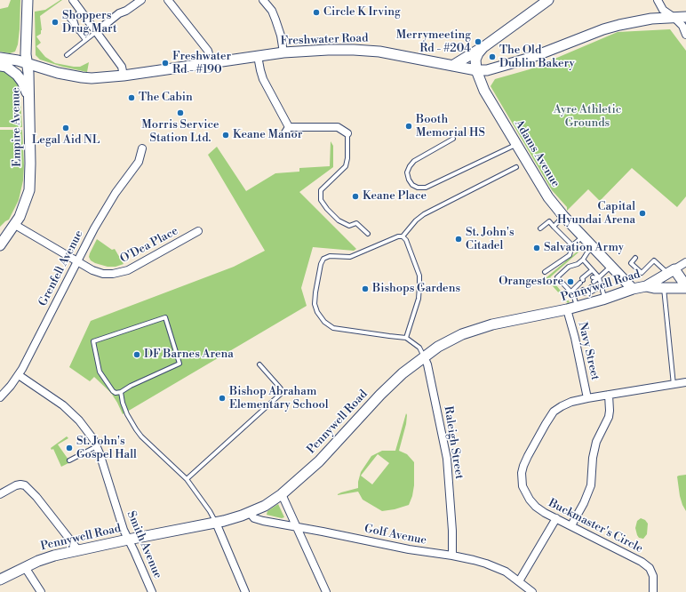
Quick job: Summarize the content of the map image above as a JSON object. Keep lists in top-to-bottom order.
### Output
{
  "streets": {
    "street": [
      "Freshwater Road",
      "Empire Avenue",
      "Adams Avenue",
      "O'Dea Place",
      "Grenfell Avenue",
      "Pennywell Road",
      "Navy Street",
      "Raleigh Street",
      "Buckmaster's Circle",
      "Golf Avenue",
      "Smith Avenue"
    ]
  },
  "crossings": [
    ["Freshwater Road", "Empire Avenue"],
    ["Freshwater Road", "Adams Avenue"],
    ["Empire Avenue", "O'Dea Place"],
    ["Adams Avenue", "Pennywell Road"],
    ["O'Dea Place", "Grenfell Avenue"],
    ["Grenfell Avenue", "Smith Avenue"],
    ["Pennywell Road", "Navy Street"],
    ["Pennywell Road", "Raleigh Street"],
    ["Pennywell Road", "Golf Avenue"],
    ["Pennywell Road", "Smith Avenue"],
    ["Navy Street", "Buckmaster's Circle"],
    ["Raleigh Street", "Golf Avenue"]
  ],
  "parks": ["Ayre Athletic Grounds"],
  "places": [
    "Circle K Irving",
    "Shoppers Drug Mart",
    "Merrymeeting Rd - #204",
    "The Old Dublin Bakery",
    "Freshwater Rd - #190",
    "The Cabin",
    "Morris Service Station Ltd.",
    "Booth Memorial HS",
    "Legal Aid NL",
    "Keane Manor",
    "Keane Place",
    "Capital Hyundai Arena",
    "St. John's Citadel",
    "Salvation Army",
    "Orangestore",
    "Bishops Gardens",
    "DF Barnes Arena",
    "Bishop Abraham Elementary School",
    "St. John's Gospel Hall"
  ]
}
